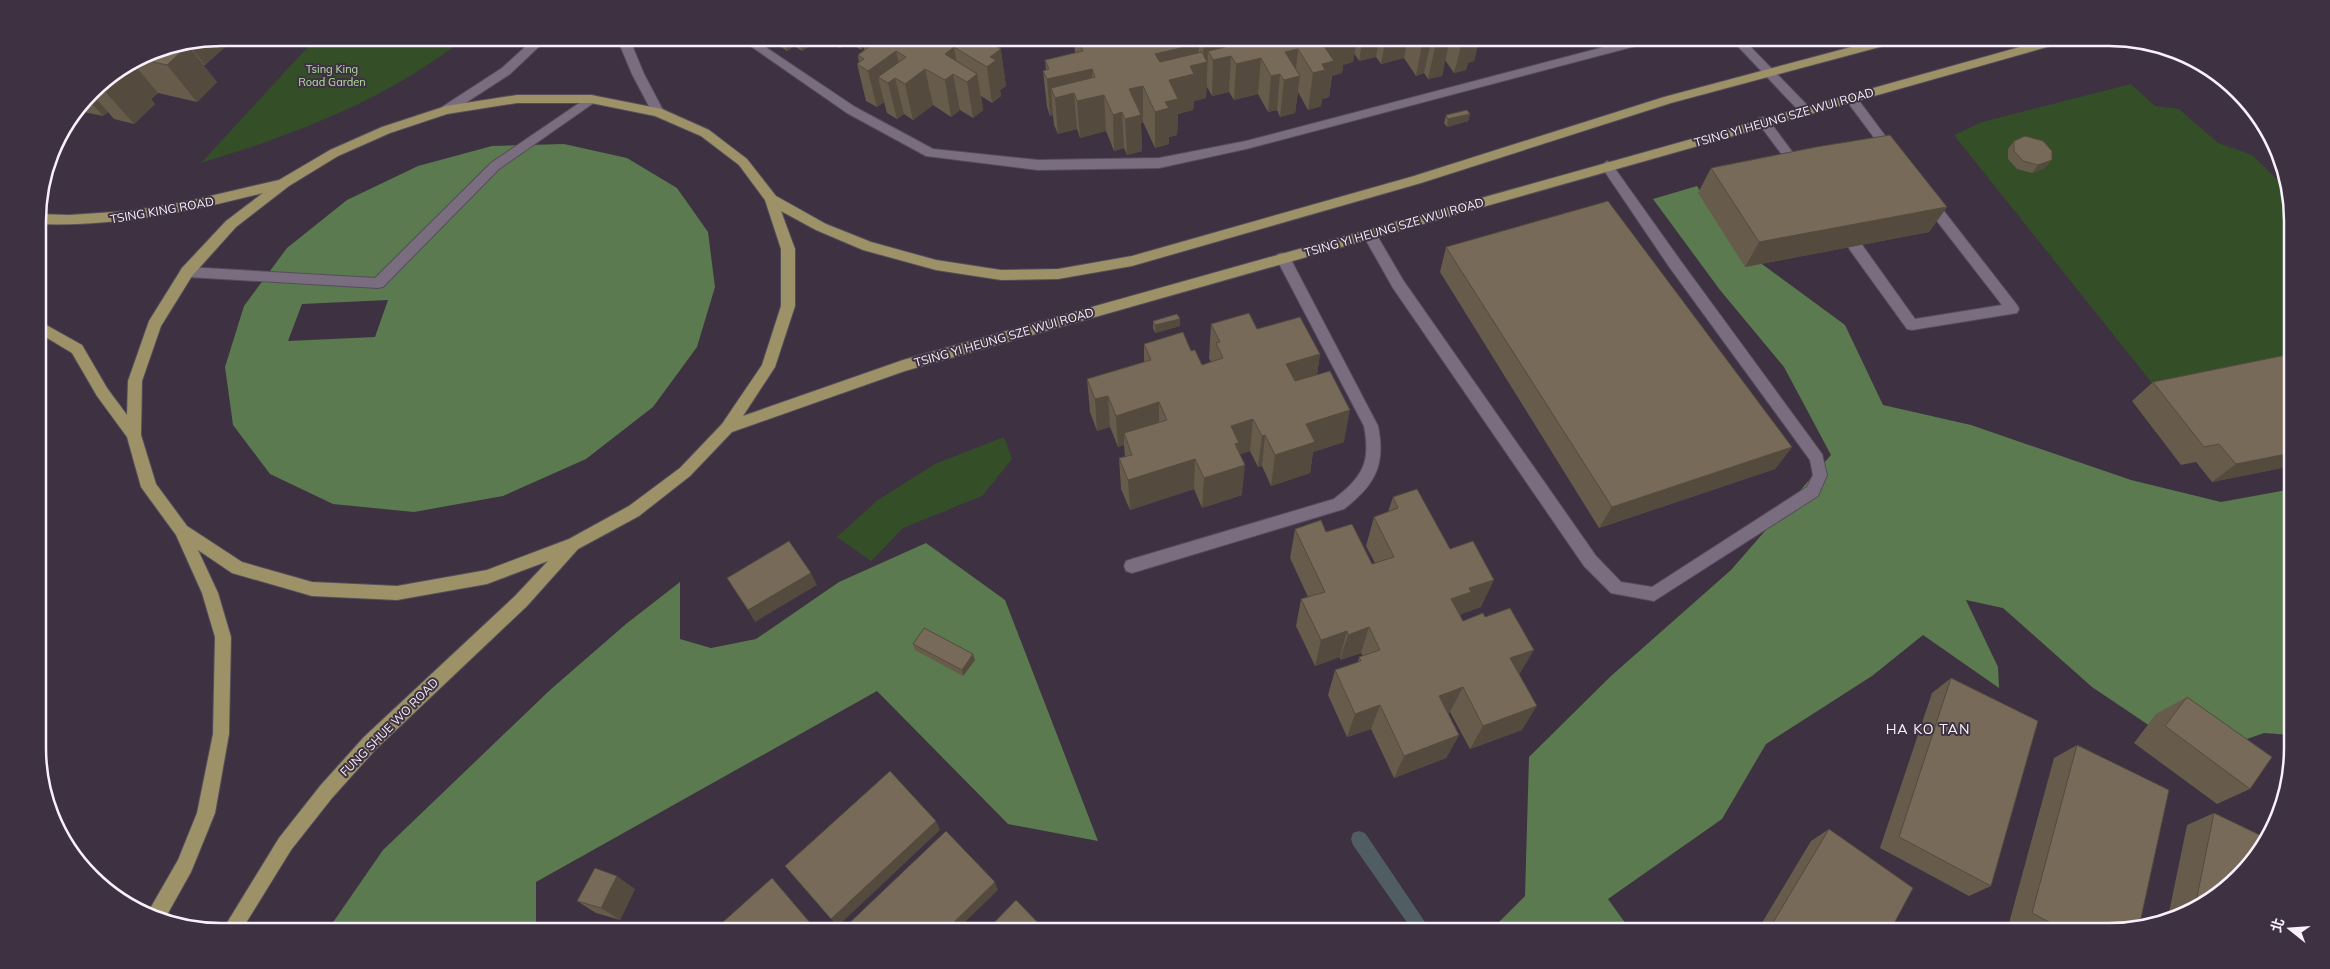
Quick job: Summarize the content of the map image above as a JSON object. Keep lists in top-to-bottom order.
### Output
{
  "streets": {
    "main road": ["TSING YI HEUNG SZE WUI ROAD", "TSING KING ROAD", "FUNG SHUE WO ROAD"]
  },
  "districts": ["HA KO TAN"],
  "parks": ["Tsing King Road Garden"],
  "north": "left"
}
